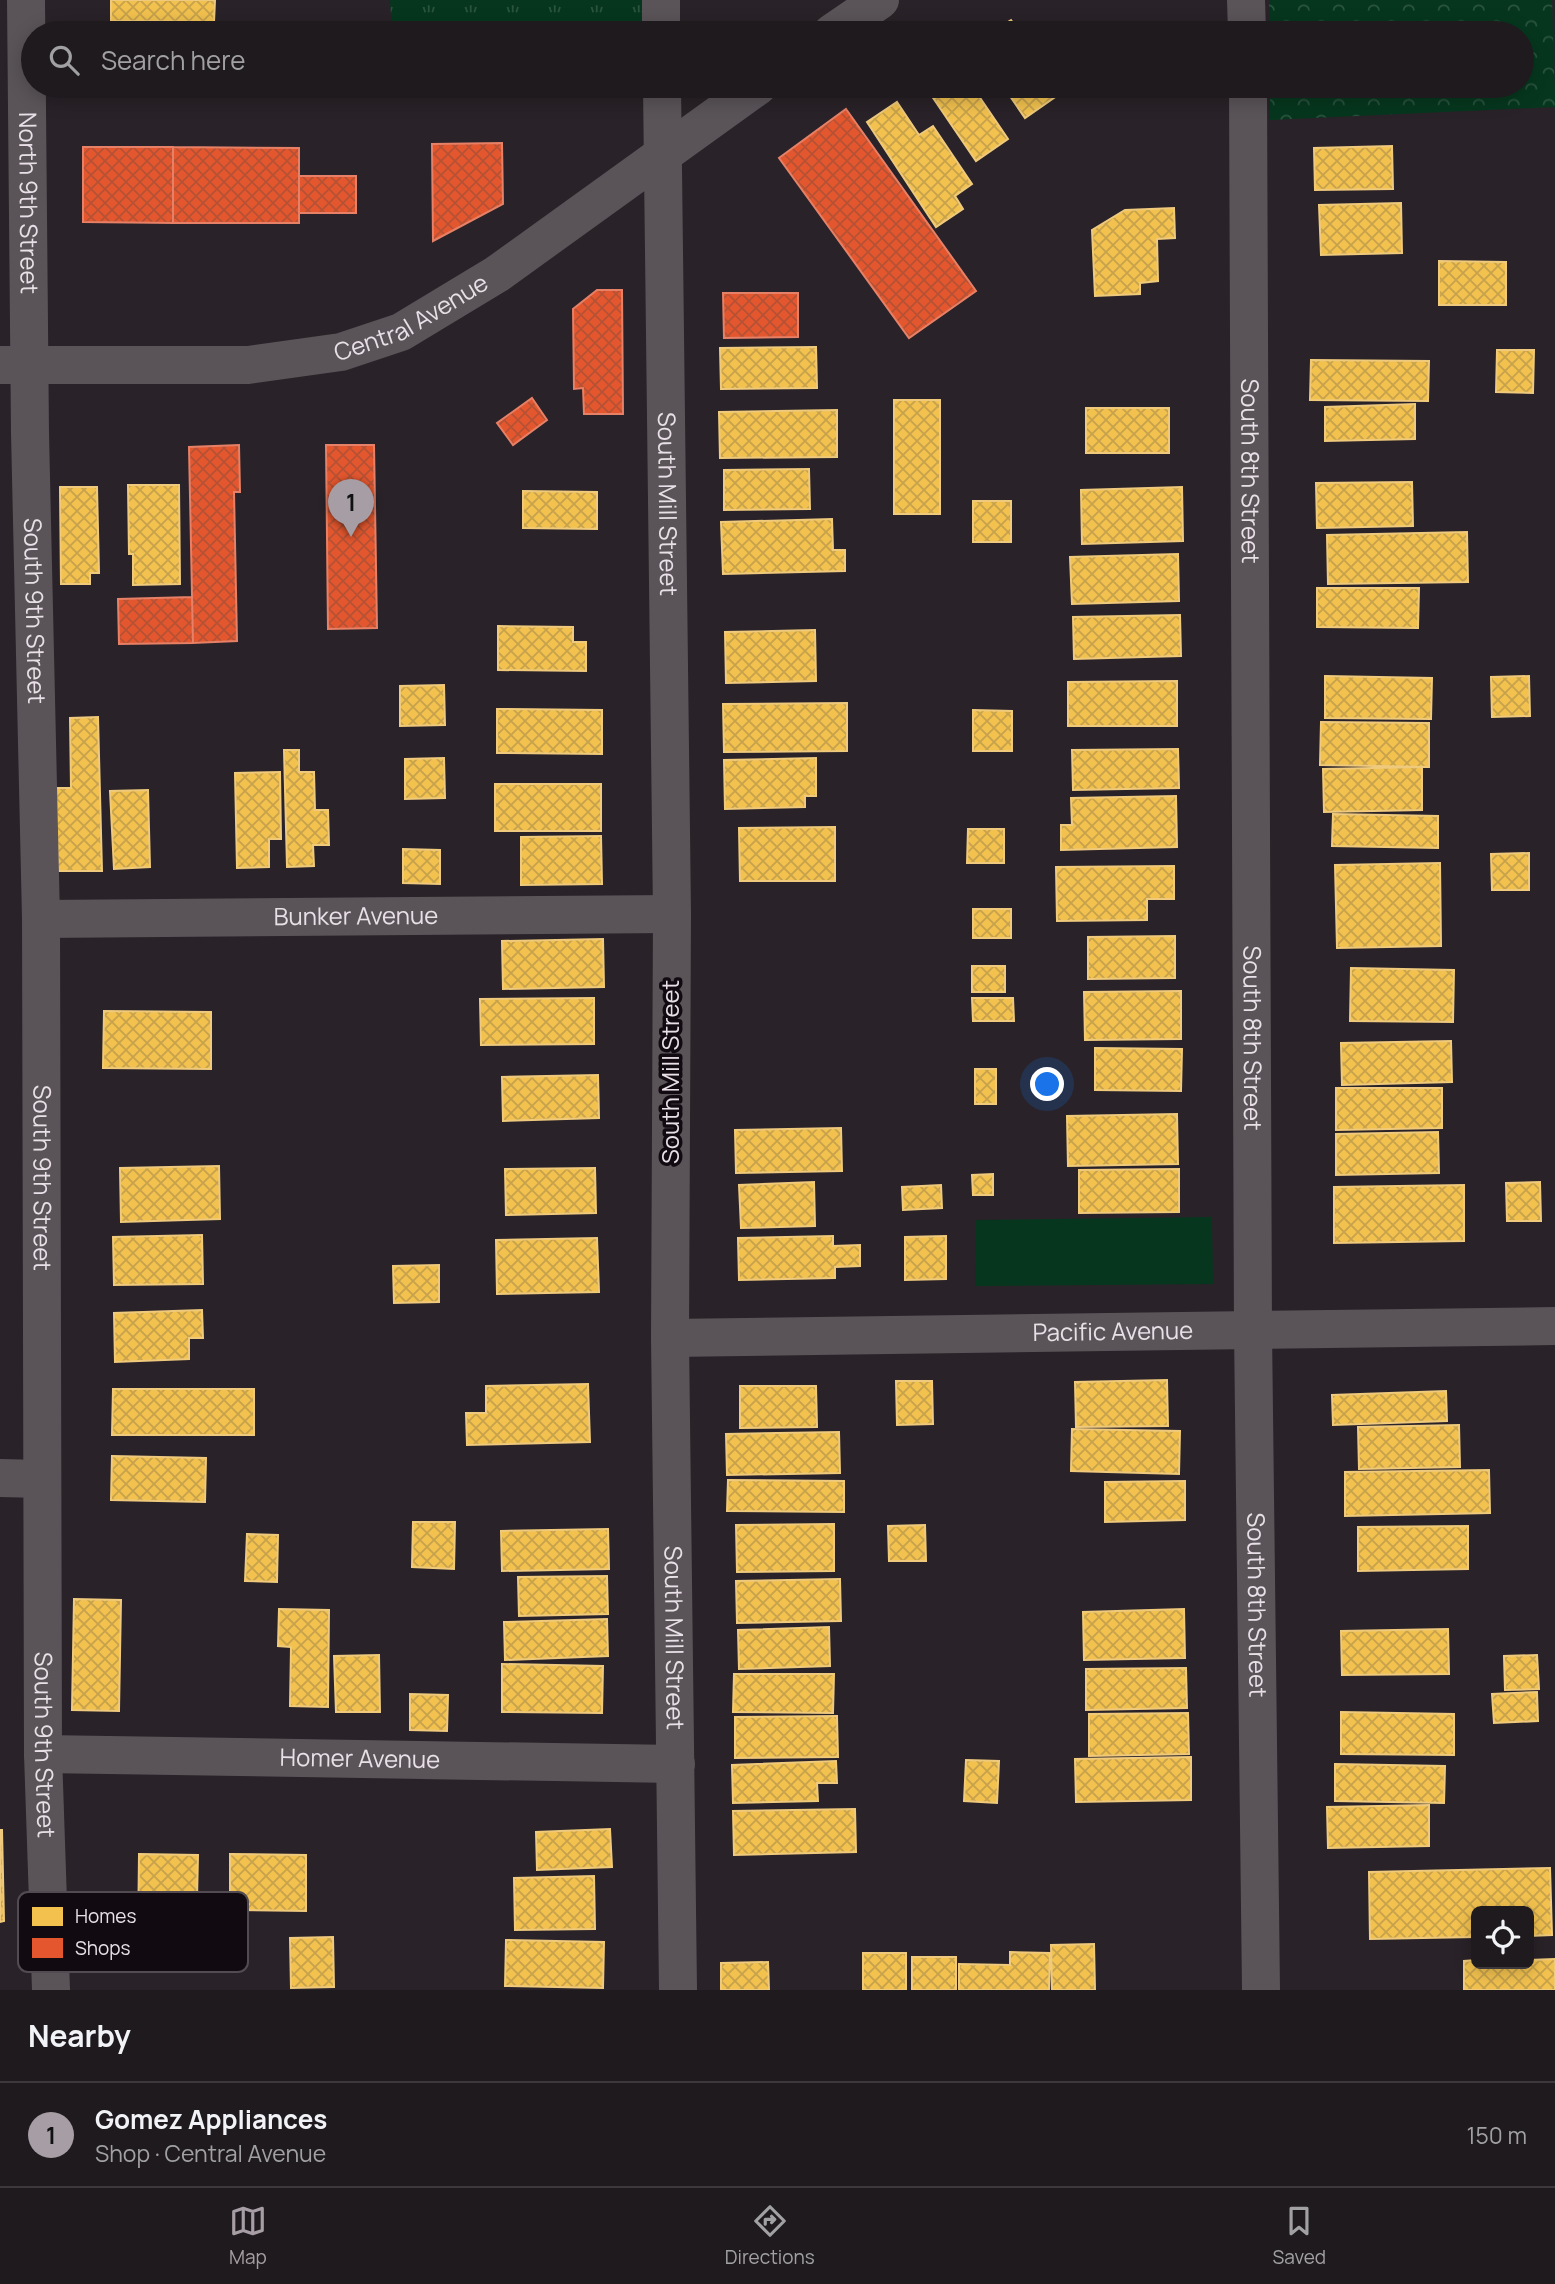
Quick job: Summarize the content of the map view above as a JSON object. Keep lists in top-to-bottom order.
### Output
{
  "streets": {
    "street": [
      "North 9th Street",
      "Central Avenue",
      "South 8th Street",
      "South Mill Street",
      "South 9th Street",
      "Bunker Avenue",
      "Pacific Avenue",
      "Homer Avenue"
    ]
  },
  "crossings": [
    ["North 9th Street", "Central Avenue"],
    ["North 9th Street", "South 9th Street"],
    ["Central Avenue", "South Mill Street"],
    ["Central Avenue", "South 9th Street"],
    ["South 8th Street", "Pacific Avenue"],
    ["South Mill Street", "Bunker Avenue"],
    ["South Mill Street", "Pacific Avenue"],
    ["South Mill Street", "Homer Avenue"],
    ["South 9th Street", "Bunker Avenue"],
    ["South 9th Street", "Homer Avenue"]
  ],
  "legend": ["Homes", "Shops"],
  "page": {
    "search": "Search here",
    "pins": "1",
    "heading": "Nearby",
    "list": [
      {
        "mark": "1",
        "name": "Gomez Appliances",
        "note": "Shop · Central Avenue",
        "value": "150 m"
      }
    ],
    "nav": ["Map", "Directions", "Saved"]
  }
}
